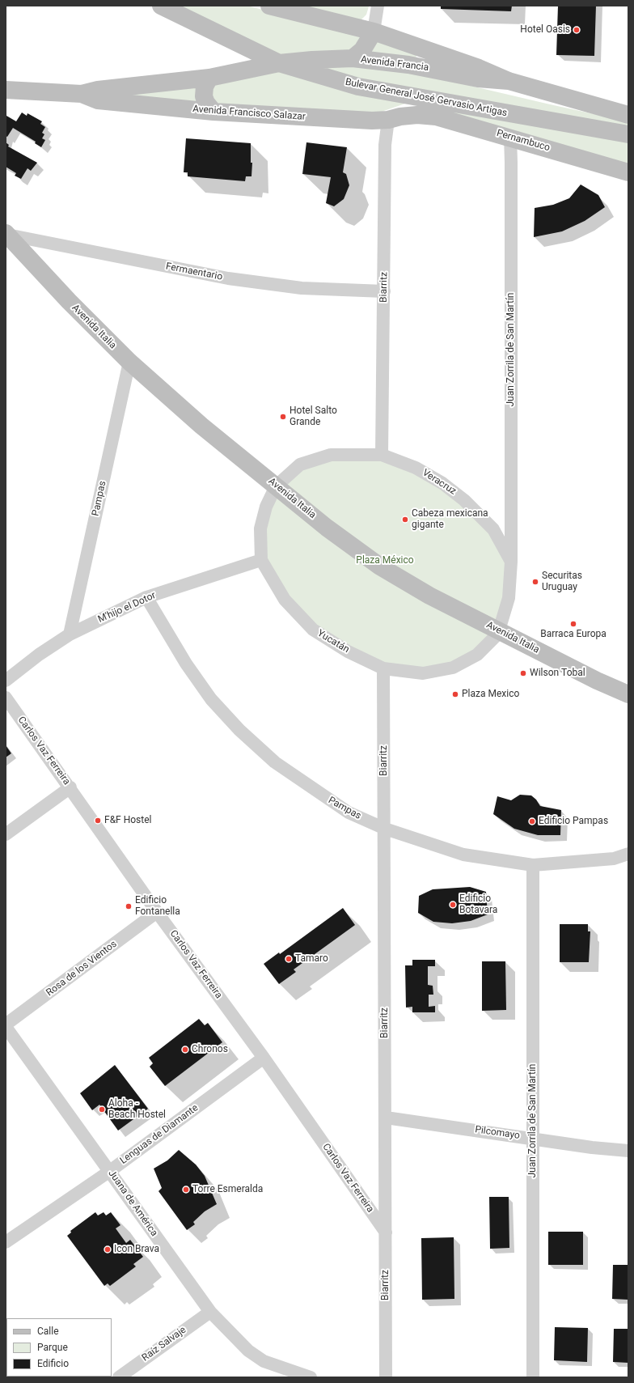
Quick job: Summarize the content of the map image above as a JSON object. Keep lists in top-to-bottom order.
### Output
{
  "streets": {
    "street": [
      "Avenida Francia",
      "Bulevar General José Gervasio Artigas",
      "Avenida Francisco Salazar",
      "Pernambuco",
      "Fermaentario",
      "Biarritz",
      "Avenida Italia",
      "Juan Zorrila de San Martín",
      "Veracruz",
      "Pampas",
      "M'hijo el Dotor",
      "Yucatán",
      "Carlos Vaz Ferreira",
      "Rosa de los Vientos",
      "Pilcomayo",
      "Lenguas de Diamante",
      "Juana de América",
      "Raíz Salvaje"
    ]
  },
  "crossings": [
    ["Avenida Francia", "Bulevar General José Gervasio Artigas"],
    ["Avenida Francia", "Avenida Francisco Salazar"],
    ["Bulevar General José Gervasio Artigas", "Avenida Francisco Salazar"],
    ["Avenida Francisco Salazar", "Pernambuco"],
    ["Avenida Francisco Salazar", "Biarritz"],
    ["Pernambuco", "Juan Zorrila de San Martín"],
    ["Fermaentario", "Biarritz"],
    ["Fermaentario", "Avenida Italia"],
    ["Biarritz", "Veracruz"],
    ["Biarritz", "Pampas"],
    ["Biarritz", "Yucatán"],
    ["Biarritz", "Carlos Vaz Ferreira"],
    ["Biarritz", "Pilcomayo"],
    ["Avenida Italia", "Veracruz"],
    ["Avenida Italia", "Pampas"],
    ["Avenida Italia", "Yucatán"],
    ["Juan Zorrila de San Martín", "Veracruz"],
    ["Juan Zorrila de San Martín", "Pampas"],
    ["Juan Zorrila de San Martín", "Pilcomayo"],
    ["Veracruz", "Yucatán"],
    ["Pampas", "M'hijo el Dotor"],
    ["M'hijo el Dotor", "Yucatán"],
    ["Carlos Vaz Ferreira", "Rosa de los Vientos"],
    ["Carlos Vaz Ferreira", "Lenguas de Diamante"],
    ["Rosa de los Vientos", "Juana de América"],
    ["Lenguas de Diamante", "Juana de América"],
    ["Juana de América", "Raíz Salvaje"]
  ],
  "parks": ["Plaza México"],
  "places": [
    "Hotel Oasis",
    "Hotel Salto Grande",
    "Cabeza mexicana gigante",
    "Securitas Uruguay",
    "Barraca Europa",
    "Wilson Tobal",
    "Plaza Mexico",
    "F&F Hostel",
    "Edificio Pampas",
    "Edificio Botavara",
    "Edificio Fontanella",
    "Tamaro",
    "Chronos",
    "Aloha - Beach Hostel",
    "Torre Esmeralda",
    "Icon Brava"
  ],
  "legend": ["Calle", "Parque", "Edificio"]
}
